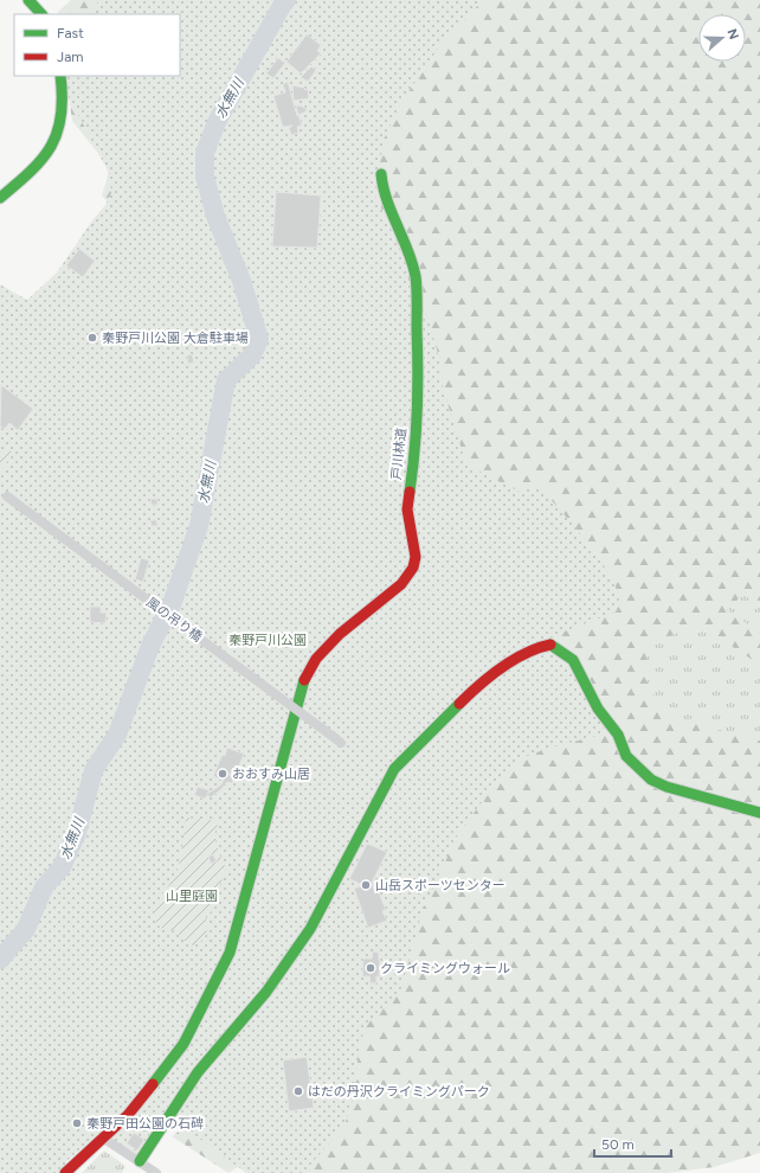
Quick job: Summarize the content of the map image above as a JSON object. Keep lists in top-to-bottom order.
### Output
{
  "streets": {
    "street": ["戸川林道", "風の吊り橋"]
  },
  "water": ["水無川"],
  "parks": ["秦野戸川公園", "山里庭園"],
  "places": [
    "秦野戸川公園 大倉駐車場",
    "おおすみ山居",
    "山岳スポーツセンター",
    "クライミングウォール",
    "はだの丹沢クライミングパーク",
    "秦野戸田公園の石碑"
  ],
  "legend": ["Fast", "Jam"],
  "scale_bar": "50 m",
  "north": "right"
}
